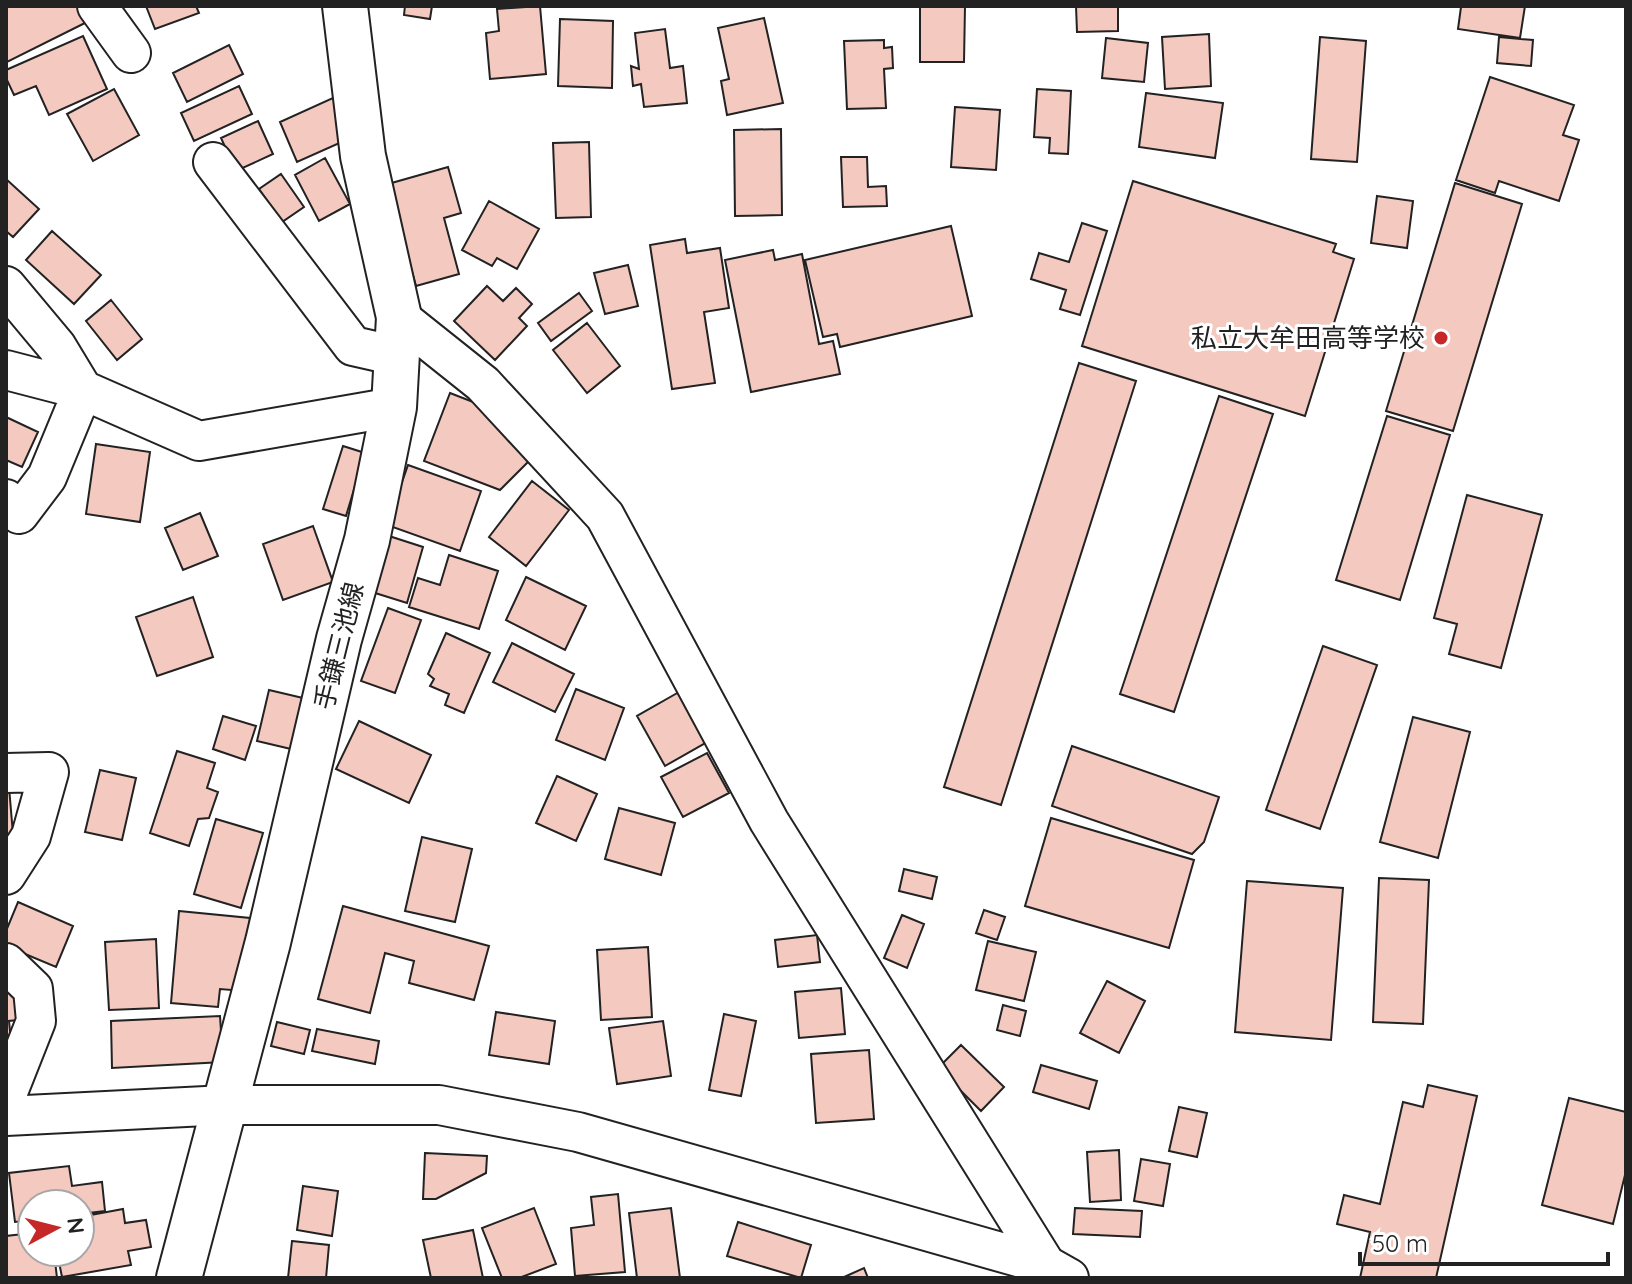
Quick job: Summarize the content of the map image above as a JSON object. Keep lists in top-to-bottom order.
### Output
{
  "streets": {
    "main road": ["手鎌三池線"]
  },
  "places": ["私立大牟田高等学校"],
  "scale_bar": "50 m",
  "north": "right"
}
